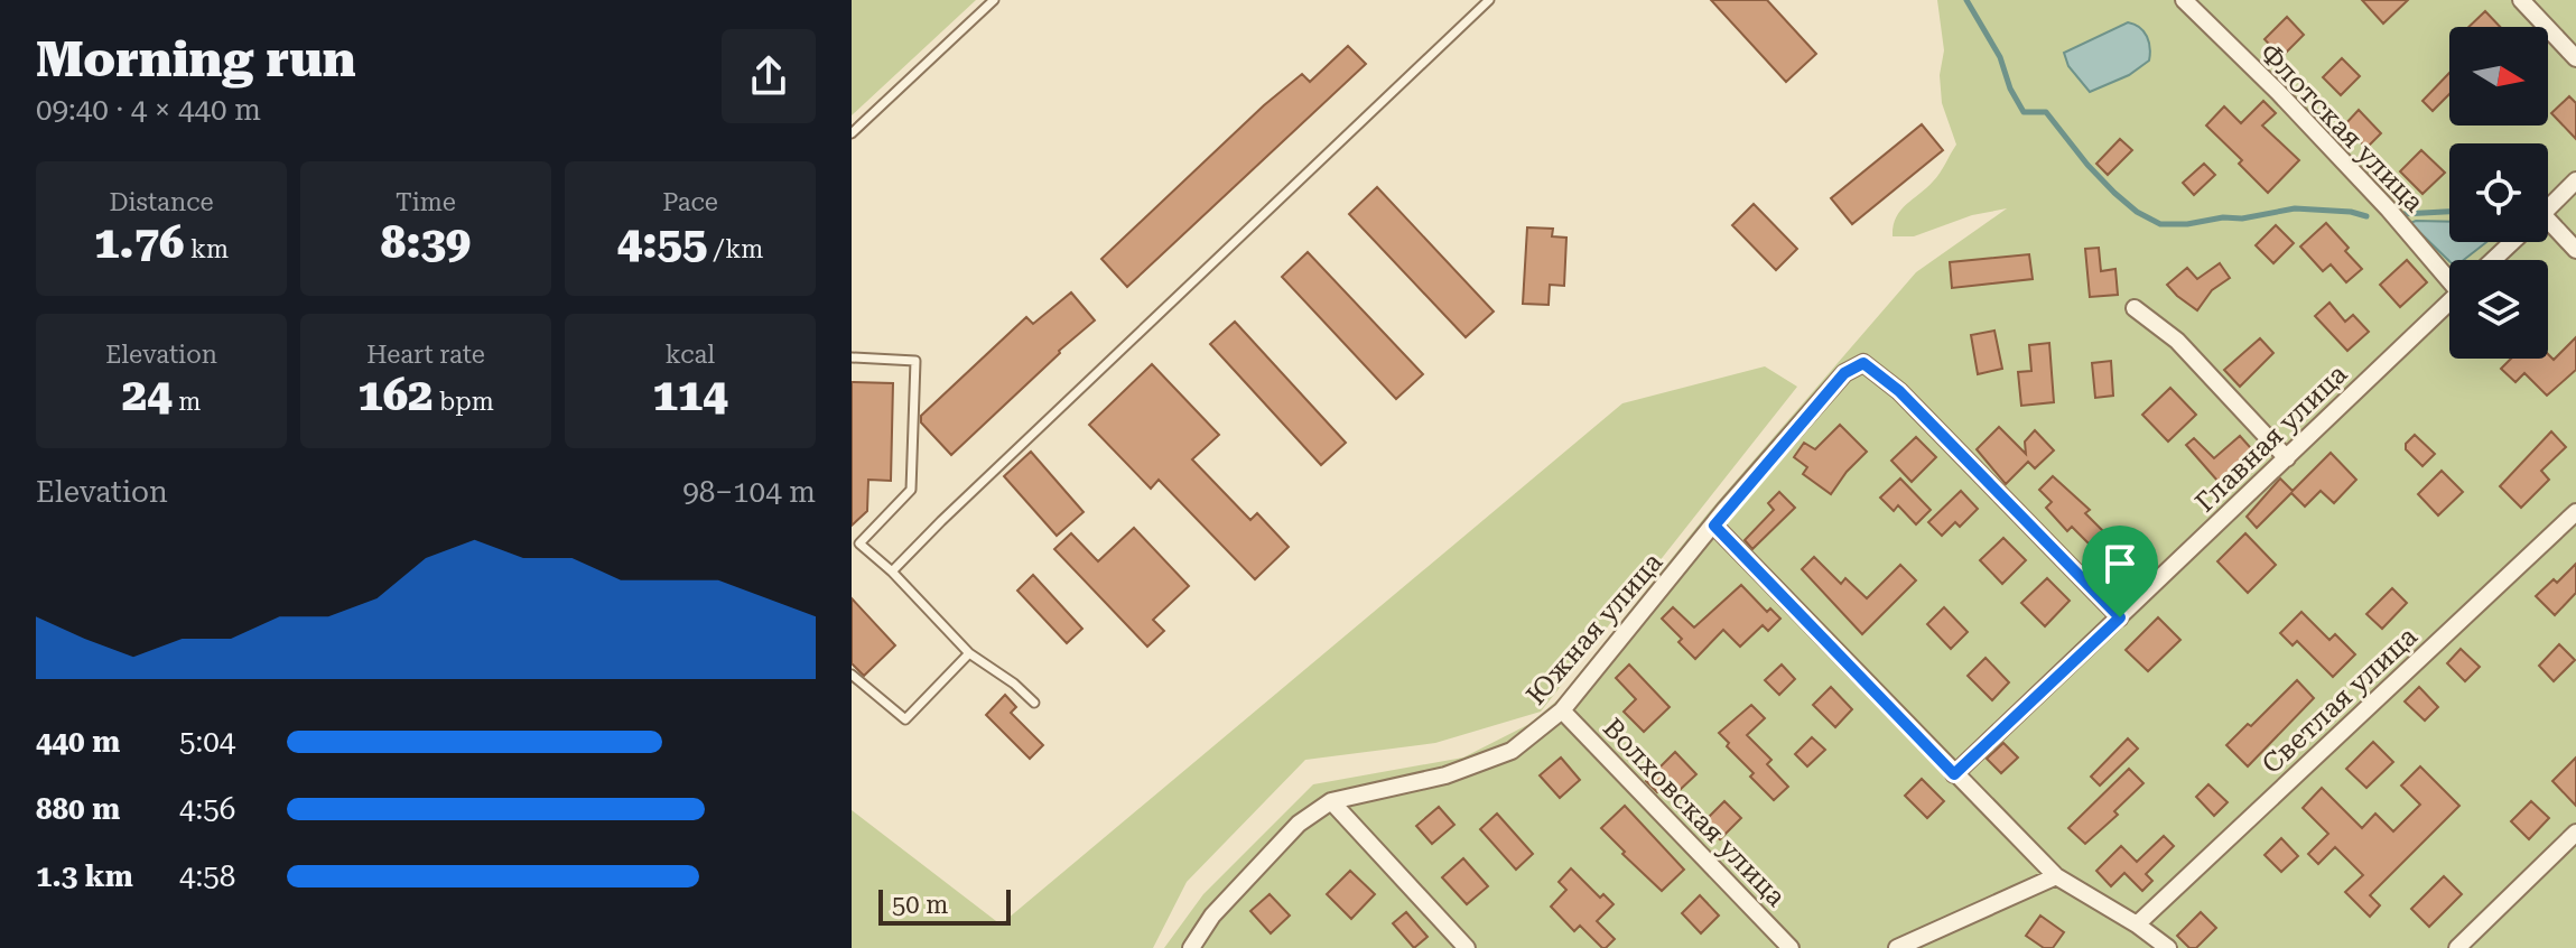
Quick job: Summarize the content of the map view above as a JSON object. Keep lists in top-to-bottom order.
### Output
{
  "streets": {
    "street": [
      "Флотская улица",
      "Главная улица",
      "Южная улица",
      "Светлая улица",
      "Волховская улица"
    ]
  },
  "crossings": [
    ["Главная улица", "Южная улица"],
    ["Южная улица", "Волховская улица"]
  ],
  "scale_bar": "50 m",
  "north": "right",
  "page": {
    "heading": ["Morning run", "09:40 · 4 × 440 m"],
    "stats": [
      ["Distance", "1.76 km"],
      ["Time", "8:39"],
      ["Pace", "4:55 /km"],
      ["Elevation", "24 m"],
      ["Heart rate", "162 bpm"],
      ["kcal", "114"]
    ],
    "chart": ["Elevation", "98–104 m"],
    "list": [
      {
        "name": "440 m",
        "note": "5:04"
      },
      {
        "name": "880 m",
        "note": "4:56"
      },
      {
        "name": "1.3 km",
        "note": "4:58"
      }
    ],
    "scale": "50 m"
  }
}
